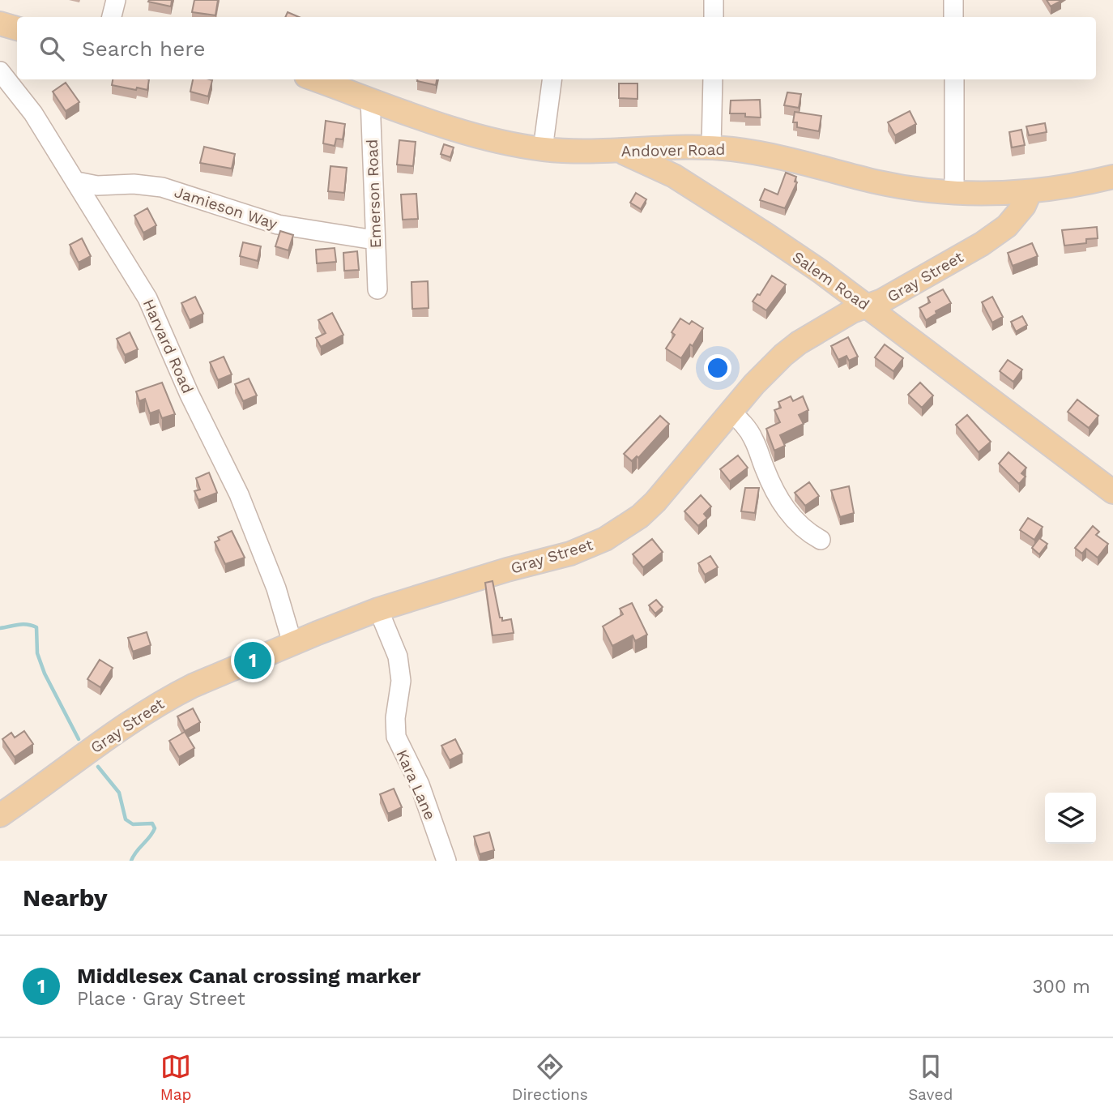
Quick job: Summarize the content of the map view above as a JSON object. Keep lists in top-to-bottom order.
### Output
{
  "streets": {
    "main road": ["Andover Road", "Gray Street", "Salem Road"],
    "street": [
      "Emerson Road",
      "Jamieson Way",
      "Harvard Road",
      "Kara Lane"
    ]
  },
  "crossings": [
    ["Andover Road", "Emerson Road"],
    ["Andover Road", "Gray Street"],
    ["Andover Road", "Salem Road"],
    ["Emerson Road", "Jamieson Way"],
    ["Jamieson Way", "Harvard Road"],
    ["Gray Street", "Salem Road"],
    ["Gray Street", "Harvard Road"],
    ["Gray Street", "Kara Lane"]
  ],
  "page": {
    "search": "Search here",
    "pins": "1",
    "heading": "Nearby",
    "list": [
      {
        "mark": "1",
        "name": "Middlesex Canal crossing marker",
        "note": "Place · Gray Street",
        "value": "300 m"
      }
    ],
    "nav": ["Map", "Directions", "Saved"]
  }
}
